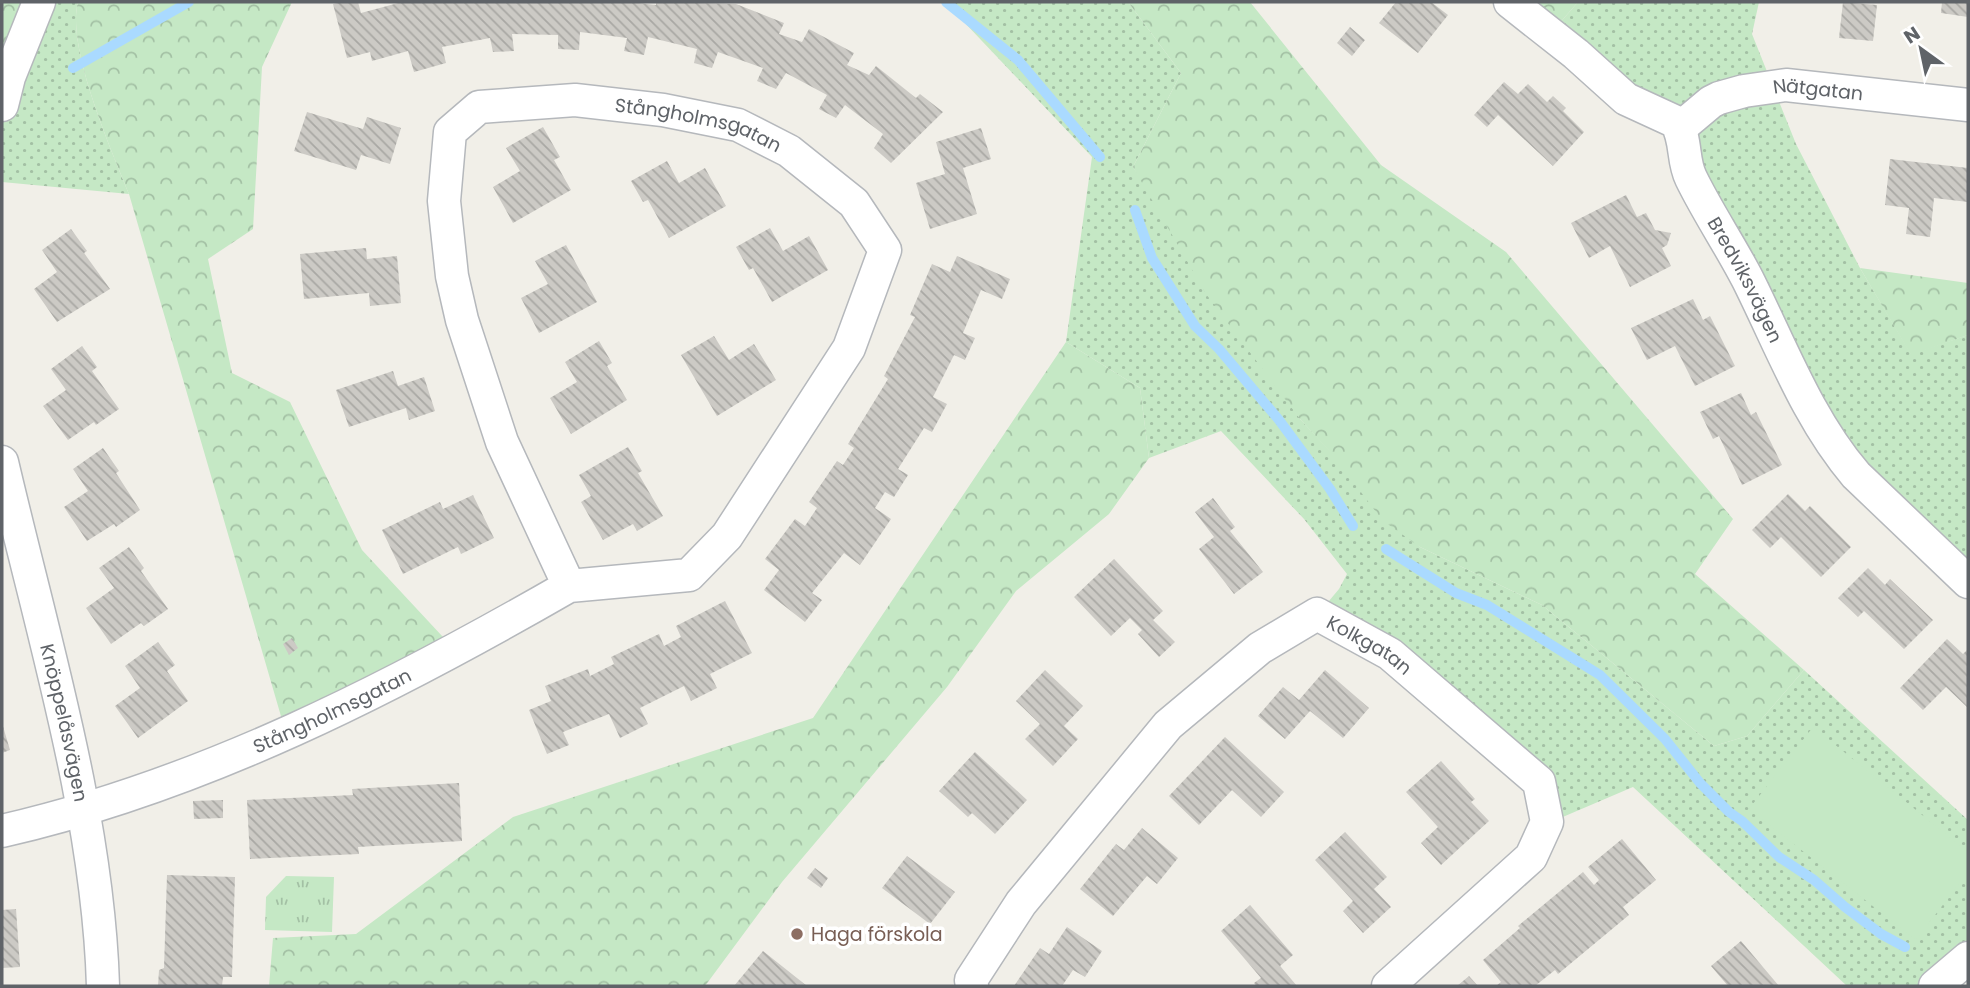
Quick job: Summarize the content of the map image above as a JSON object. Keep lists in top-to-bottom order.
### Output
{
  "streets": {
    "street": [
      "Nätgatan",
      "Stångholmsgatan",
      "Bredviksvägen",
      "Kolkgatan",
      "Knöppelåsvägen"
    ]
  },
  "crossings": [
    ["Nätgatan", "Bredviksvägen"],
    ["Stångholmsgatan", "Knöppelåsvägen"]
  ],
  "places": ["Haga förskola"],
  "north": "top left"
}
